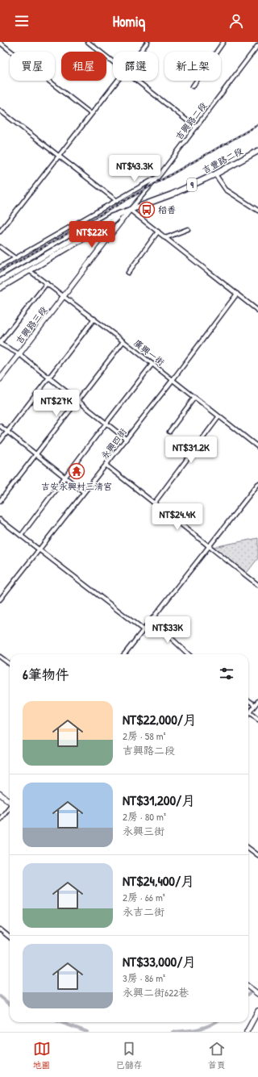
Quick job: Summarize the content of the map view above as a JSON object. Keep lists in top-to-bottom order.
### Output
{
  "streets": {
    "main road": ["吉豐路二段", "9"],
    "street": [
      "吉興路二段",
      "吉興路三段",
      "廣興一街",
      "永興四街"
    ]
  },
  "crossings": [
    ["吉興路二段", "吉豐路二段"],
    ["吉興路二段", "吉興路三段"],
    ["吉興路二段", "廣興一街"],
    ["吉豐路二段", "9"],
    ["吉豐路二段", "廣興一街"],
    ["9", "廣興一街"],
    ["吉興路三段", "廣興一街"],
    ["廣興一街", "永興四街"]
  ],
  "places": {
    "bus stop": ["稻香"],
    "temple": ["吉安永興村三清宮"]
  },
  "page": {
    "header": "Homiq",
    "chip": [
      "買屋",
      "租屋",
      "篩選",
      "新上架"
    ],
    "price": [
      "NT$43.3K",
      "NT$22K",
      "NT$27K",
      "NT$31.2K",
      "NT$24.4K",
      "NT$33K"
    ],
    "heading": "6筆物件",
    "list": [
      {
        "name": "NT$22,000/月",
        "note": "2房 · 58 m² · 吉興路二段"
      },
      {
        "name": "NT$31,200/月",
        "note": "2房 · 80 m² · 永興三街"
      },
      {
        "name": "NT$24,400/月",
        "note": "2房 · 66 m² · 永吉二街"
      },
      {
        "name": "NT$33,000/月",
        "note": "3房 · 86 m² · 永興二街622巷"
      }
    ],
    "tabs": ["地圖", "已儲存", "首頁"]
  }
}
